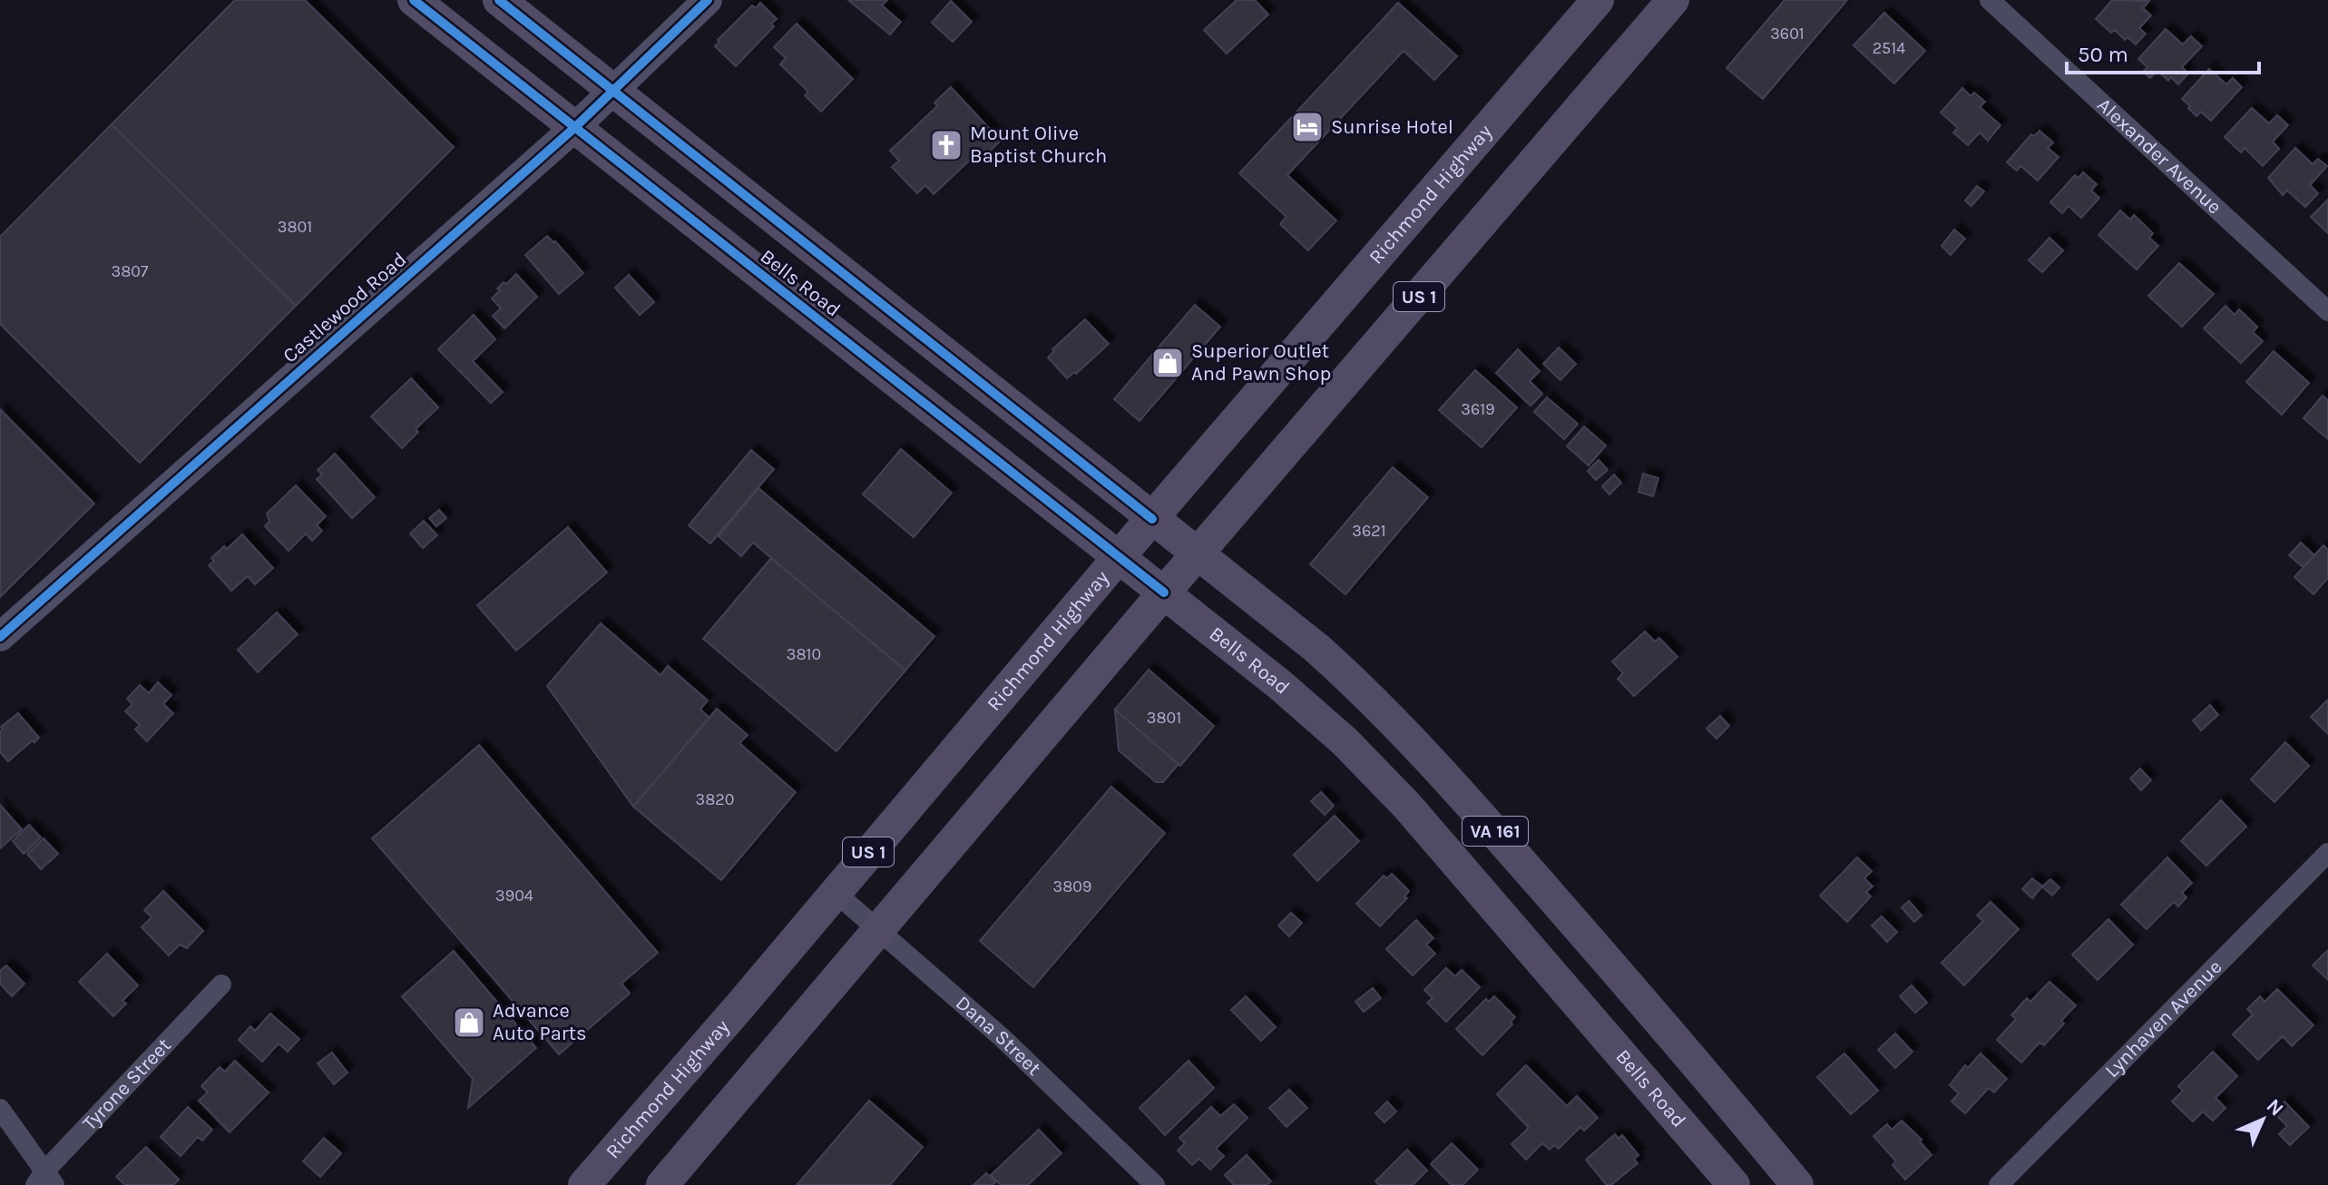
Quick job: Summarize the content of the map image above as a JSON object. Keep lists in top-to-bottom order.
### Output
{
  "streets": {
    "main road": [
      "Richmond Highway",
      "Bells Road",
      "US 1",
      "VA 161"
    ],
    "street": [
      "Alexander Avenue",
      "Castlewood Road",
      "Lynhaven Avenue",
      "Dana Street",
      "Tyrone Street"
    ]
  },
  "crossings": [
    ["Richmond Highway", "Bells Road"],
    ["Richmond Highway", "Dana Street"],
    ["Bells Road", "US 1"],
    ["Bells Road", "Castlewood Road"],
    ["US 1", "Dana Street"]
  ],
  "places": {
    "hotel": ["Sunrise Hotel"],
    "church": ["Mount Olive Baptist Church"],
    "shop": ["Superior Outlet And Pawn Shop", "Advance Auto Parts"]
  },
  "house_numbers": [
    "3601",
    "2514",
    "3801",
    "3807",
    "3619",
    "3621",
    "3810",
    "3801",
    "3820",
    "3809",
    "3904"
  ],
  "scale_bar": "50 m",
  "north": "top right"
}
